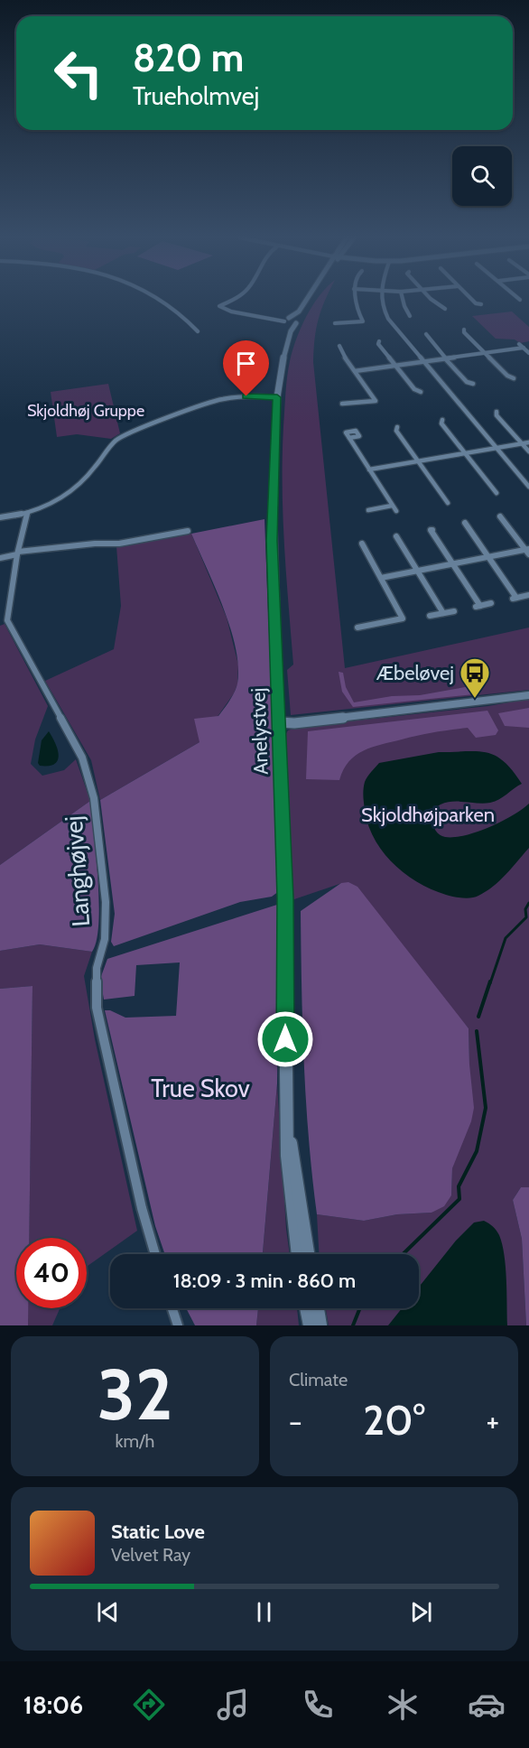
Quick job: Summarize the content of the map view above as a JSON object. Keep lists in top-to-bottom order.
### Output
{
  "streets": {
    "street": ["Anelystvej", "Langhøjvej"]
  },
  "parks": ["Skjoldhøj Gruppe", "Skjoldhøjparken", "True Skov"],
  "places": {
    "bus stop": ["Æbeløvej"]
  },
  "page": {
    "turn": ["820 m", "Trueholmvej"],
    "limit": "40",
    "trip": "18:09 · 3 min · 860 m",
    "tile": [
      ["32", "km/h"],
      "Climate"
    ],
    "heat": ["−", "20°", "+"],
    "song": ["Static Love", "Velvet Ray"],
    "tabs": "18:06"
  }
}
